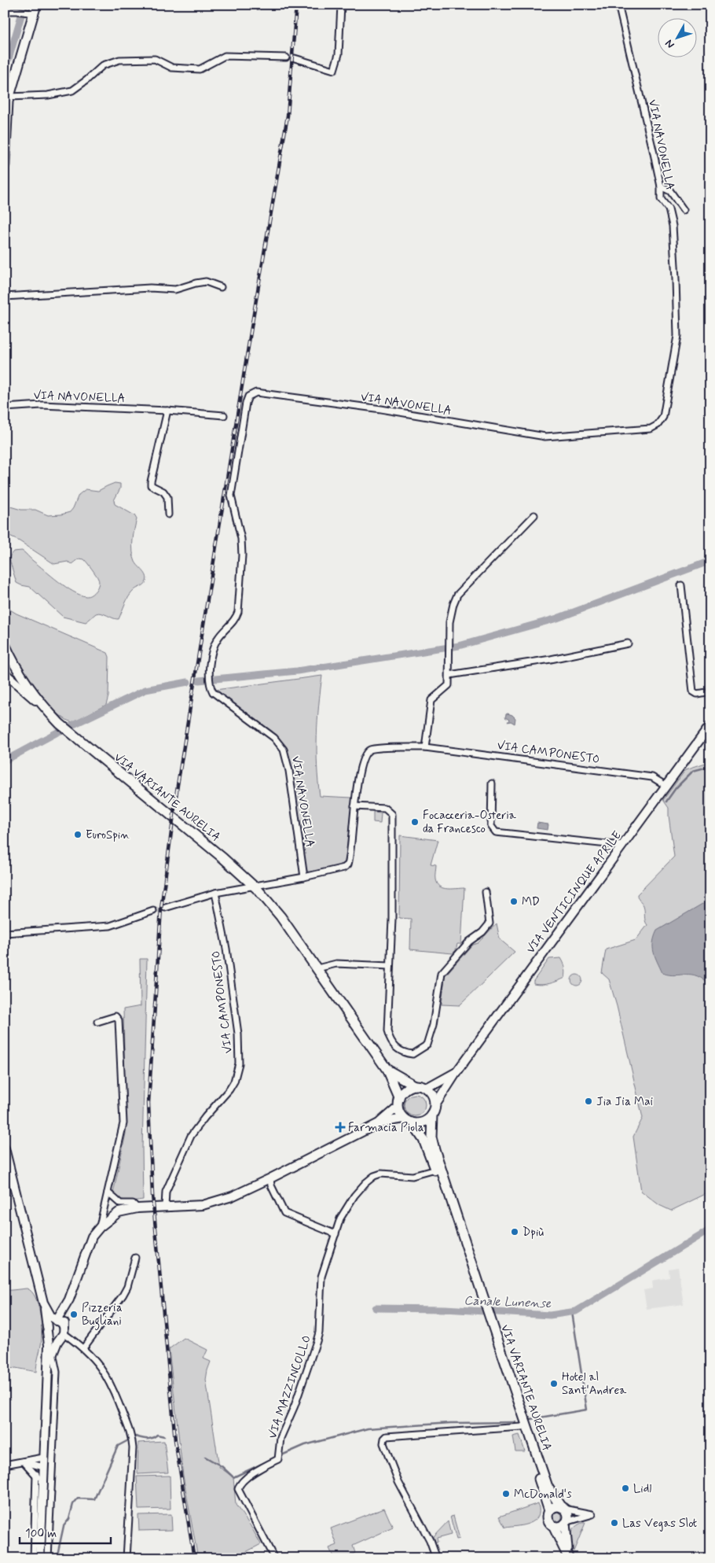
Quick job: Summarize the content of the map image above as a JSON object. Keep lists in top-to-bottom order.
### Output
{
  "streets": {
    "main road": ["VIA VARIANTE AURELIA", "VIA VENTICINQUE APRILE"],
    "street": ["VIA NAVONELLA", "VIA CAMPONESTO", "VIA MAZZINCOLLO"]
  },
  "crossings": [
    ["VIA NAVONELLA", "VIA CAMPONESTO"],
    ["VIA CAMPONESTO", "VIA VARIANTE AURELIA"],
    ["VIA CAMPONESTO", "VIA VENTICINQUE APRILE"],
    ["VIA VARIANTE AURELIA", "VIA VENTICINQUE APRILE"],
    ["VIA VARIANTE AURELIA", "VIA MAZZINCOLLO"]
  ],
  "water": ["Canale Lunense"],
  "places": {
    "other": [
      "Focacceria-Osteria da Francesco",
      "EuroSpin",
      "MD",
      "Jia Jia Mai",
      "Dpiù",
      "Pizzeria Bugliani",
      "Hotel al Sant'Andrea",
      "Lidl",
      "McDonald's",
      "Las Vegas Slot"
    ],
    "health": ["Farmacia Piola"]
  },
  "scale_bar": "100 m",
  "north": "bottom left"
}
